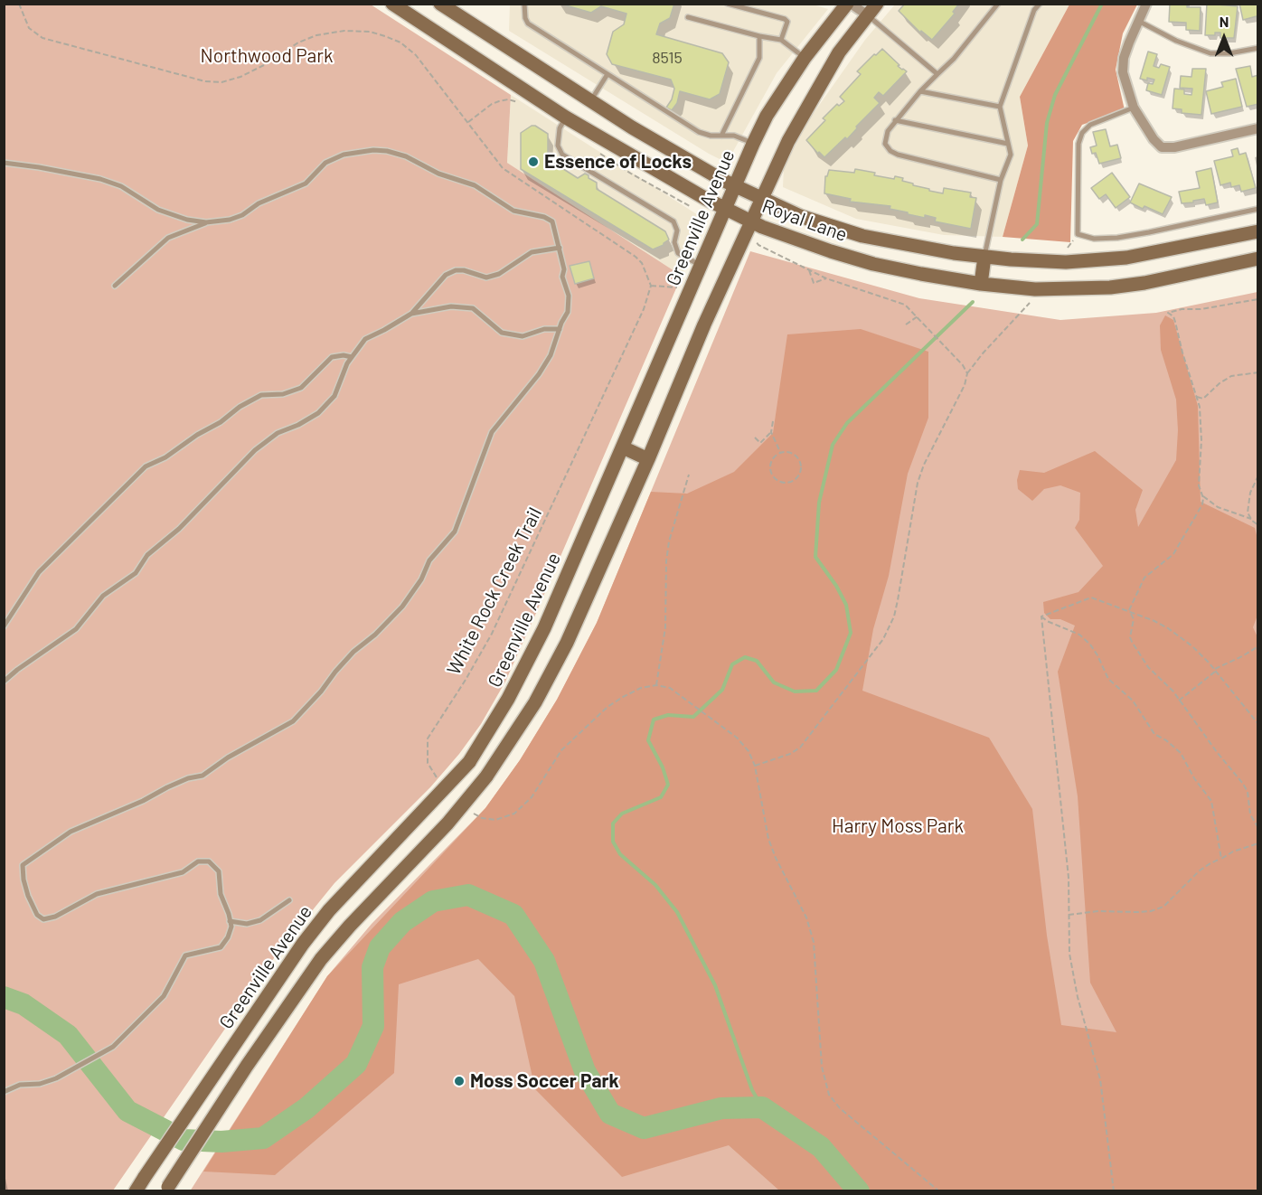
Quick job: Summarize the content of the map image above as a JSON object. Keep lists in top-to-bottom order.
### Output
{
  "streets": {
    "main road": ["Greenville Avenue", "Royal Lane"],
    "path": ["White Rock Creek Trail"]
  },
  "crossings": [
    ["Greenville Avenue", "Royal Lane"]
  ],
  "parks": ["Northwood Park", "Harry Moss Park"],
  "places": ["Essence of Locks", "Moss Soccer Park"],
  "house_numbers": ["8515"],
  "north": "top"
}
